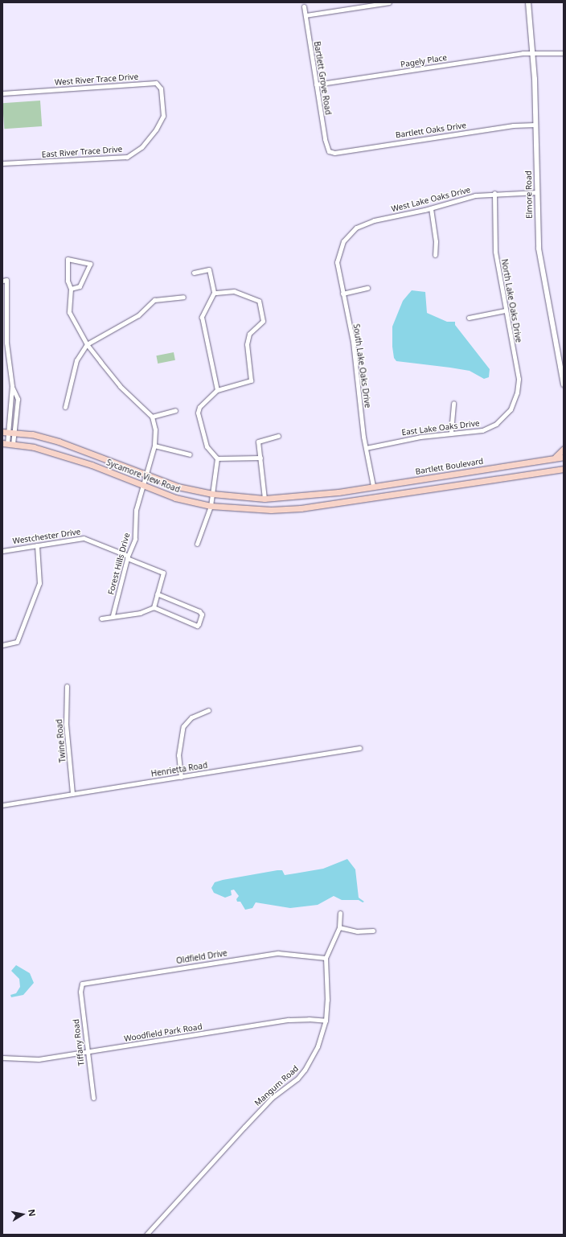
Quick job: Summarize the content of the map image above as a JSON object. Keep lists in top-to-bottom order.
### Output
{
  "streets": {
    "main road": ["Bartlett Boulevard", "Sycamore View Road"],
    "street": [
      "Pagely Place",
      "Bartlett Grove Road",
      "West River Trace Drive",
      "Bartlett Oaks Drive",
      "East River Trace Drive",
      "Elmore Road",
      "West Lake Oaks Drive",
      "North Lake Oaks Drive",
      "South Lake Oaks Drive",
      "East Lake Oaks Drive",
      "Westchester Drive",
      "Forest Hills Drive",
      "Twine Road",
      "Henrietta Road",
      "Oldfield Drive",
      "Woodfield Park Road",
      "Tiffany Road",
      "Mangum Road"
    ]
  },
  "crossings": [
    ["Pagely Place", "Bartlett Grove Road"],
    ["Pagely Place", "Elmore Road"],
    ["Bartlett Grove Road", "Bartlett Oaks Drive"],
    ["West River Trace Drive", "East River Trace Drive"],
    ["Bartlett Oaks Drive", "Elmore Road"],
    ["Elmore Road", "West Lake Oaks Drive"],
    ["West Lake Oaks Drive", "North Lake Oaks Drive"],
    ["West Lake Oaks Drive", "South Lake Oaks Drive"],
    ["North Lake Oaks Drive", "East Lake Oaks Drive"],
    ["South Lake Oaks Drive", "East Lake Oaks Drive"],
    ["South Lake Oaks Drive", "Bartlett Boulevard"],
    ["Bartlett Boulevard", "Sycamore View Road"],
    ["Sycamore View Road", "Forest Hills Drive"],
    ["Westchester Drive", "Forest Hills Drive"],
    ["Twine Road", "Henrietta Road"],
    ["Oldfield Drive", "Tiffany Road"],
    ["Oldfield Drive", "Mangum Road"],
    ["Woodfield Park Road", "Tiffany Road"],
    ["Woodfield Park Road", "Mangum Road"]
  ],
  "north": "right"
}
